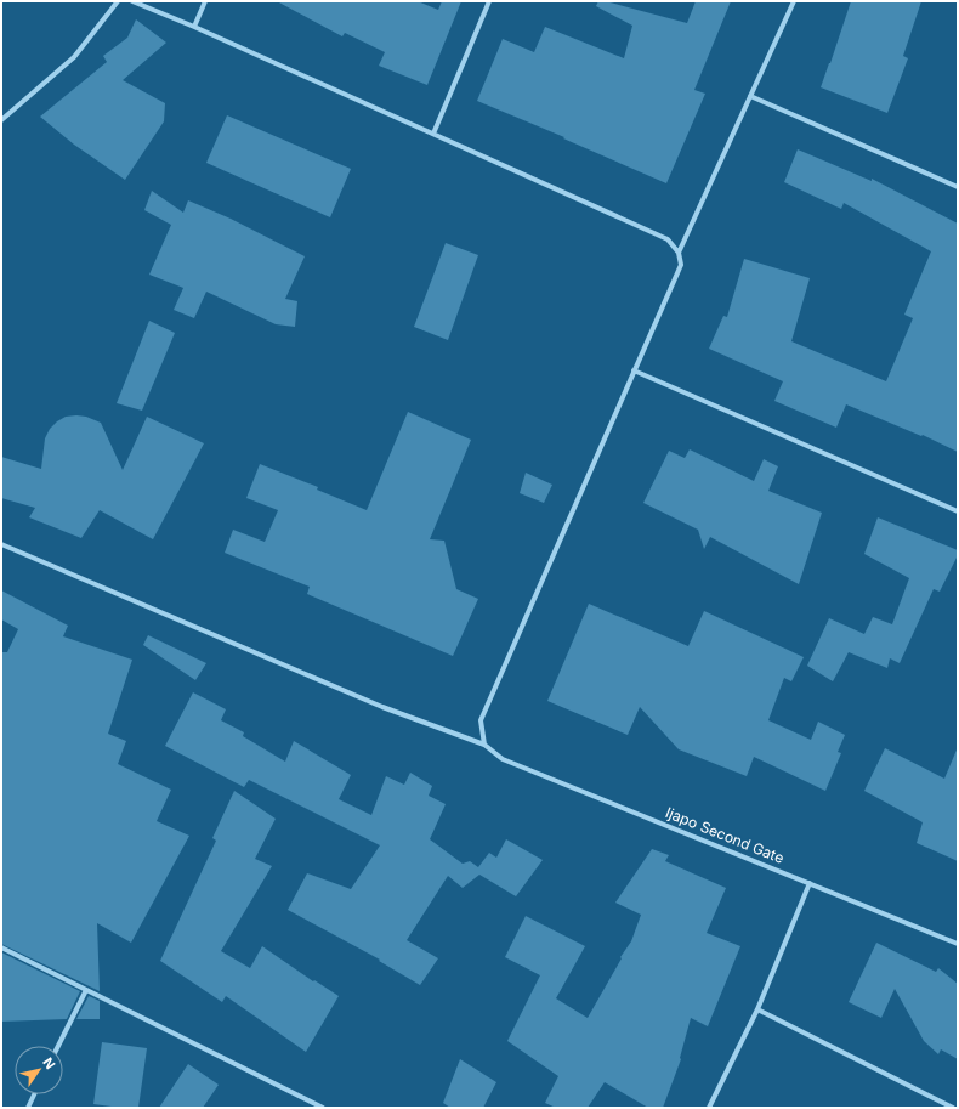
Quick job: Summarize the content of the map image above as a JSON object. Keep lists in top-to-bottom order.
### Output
{
  "streets": {
    "street": ["Ijapo Second Gate"]
  },
  "north": "top right"
}
